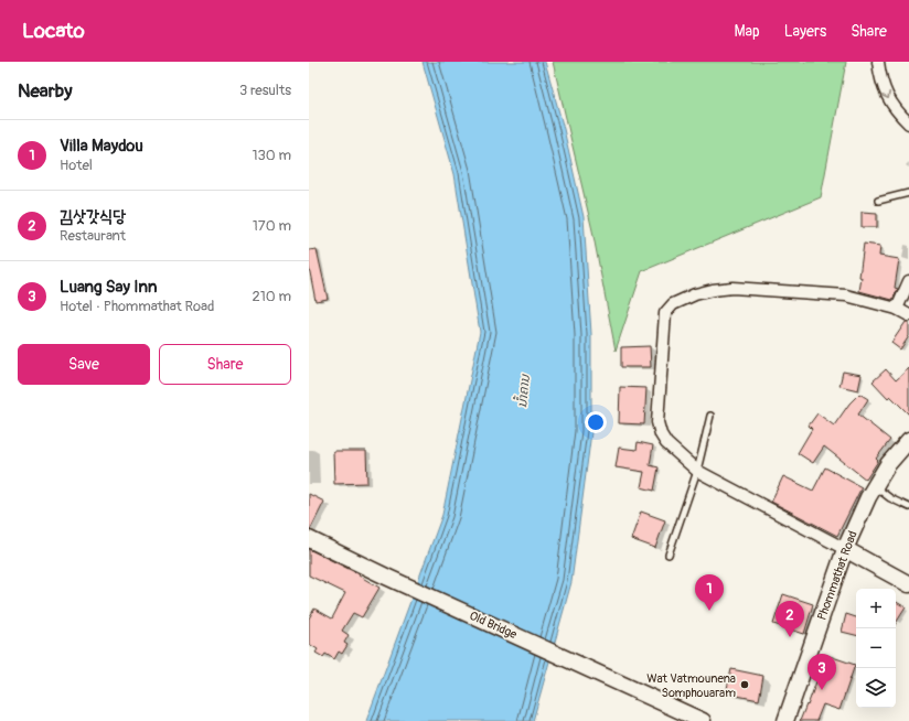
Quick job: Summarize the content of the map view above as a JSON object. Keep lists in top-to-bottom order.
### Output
{
  "streets": {
    "street": ["Phommathat Road", "Old Bridge"]
  },
  "water": ["ນ້ຳຄານ"],
  "places": ["Wat Vatmounena Somphouaram"],
  "page": {
    "header": "Locato",
    "nav": ["Map", "Layers", "Share"],
    "heading": ["Nearby", "3 results"],
    "list": [
      {
        "mark": "1",
        "name": "Villa Maydou",
        "note": "Hotel",
        "value": "130 m"
      },
      {
        "mark": "2",
        "name": "김삿갓식당",
        "note": "Restaurant",
        "value": "170 m"
      },
      {
        "mark": "3",
        "name": "Luang Say Inn",
        "note": "Hotel · Phommathat Road",
        "value": "210 m"
      }
    ],
    "buttons": ["Save", "Share"],
    "pins": ["1", "2", "3"],
    "map_buttons": ["+", "−"]
  }
}
